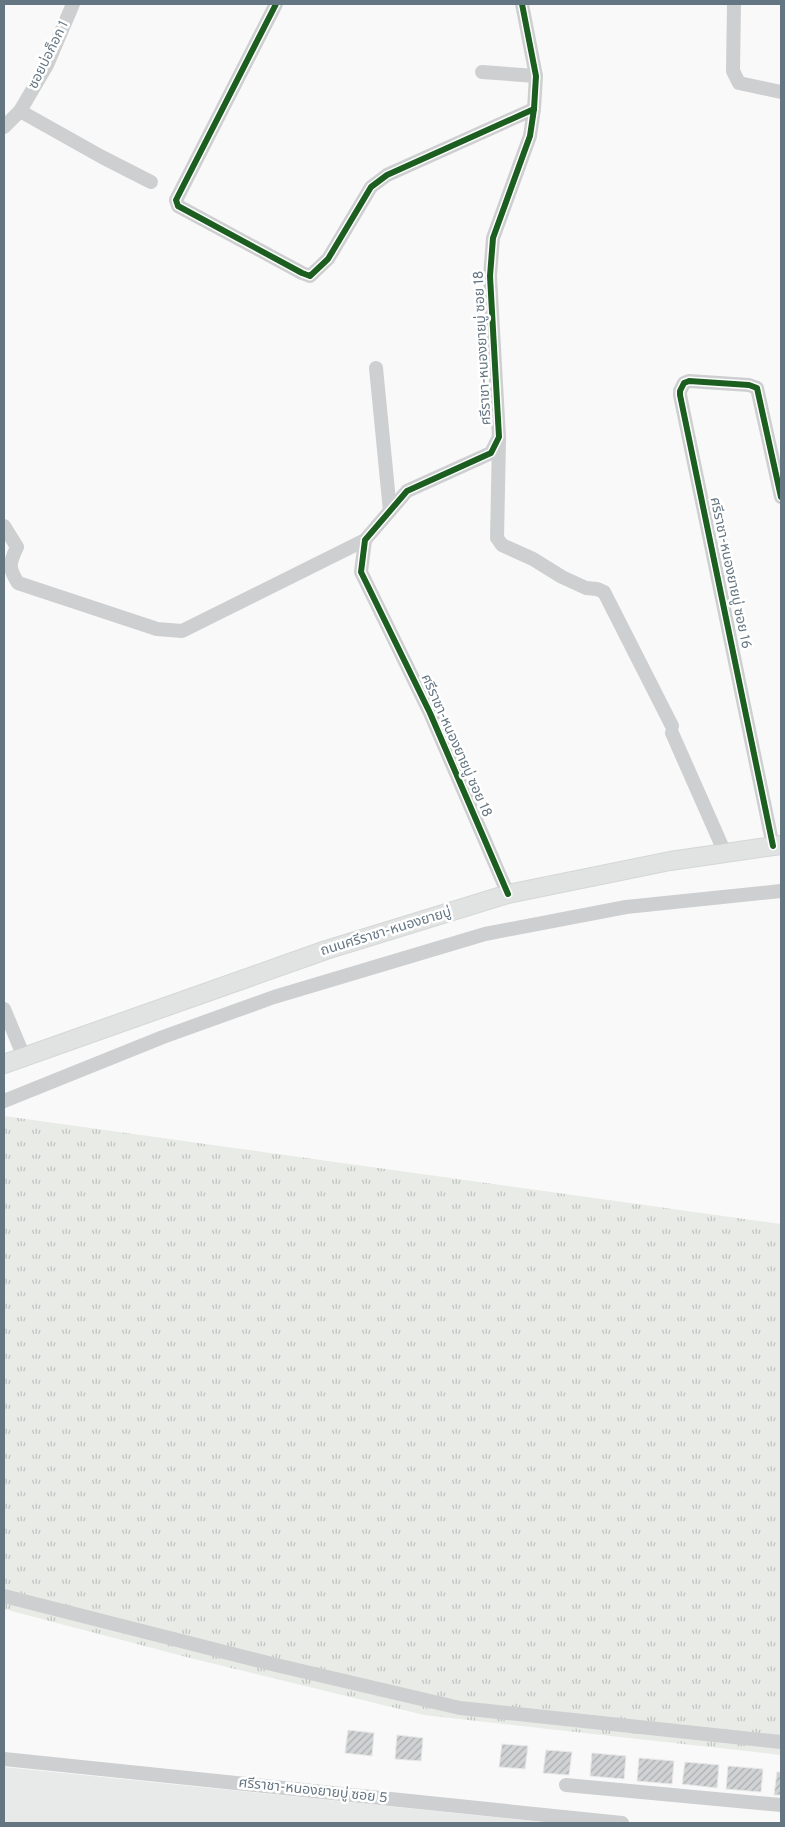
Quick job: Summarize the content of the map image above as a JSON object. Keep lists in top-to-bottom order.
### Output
{
  "streets": {
    "main road": ["ถนนศรีราชา-หนองยายบู่"],
    "street": [
      "ซอยบ่อก็อก 1",
      "ศรีราชา-หนองยายบู่ ซอย 18",
      "ศรีราชา-หนองยายบู่ ซอย 16",
      "ศรีราชา-หนองยายบู่ ซอย 5"
    ]
  },
  "crossings": [
    ["ศรีราชา-หนองยายบู่ ซอย 18", "ถนนศรีราชา-หนองยายบู่"],
    ["ศรีราชา-หนองยายบู่ ซอย 16", "ถนนศรีราชา-หนองยายบู่"]
  ]
}
